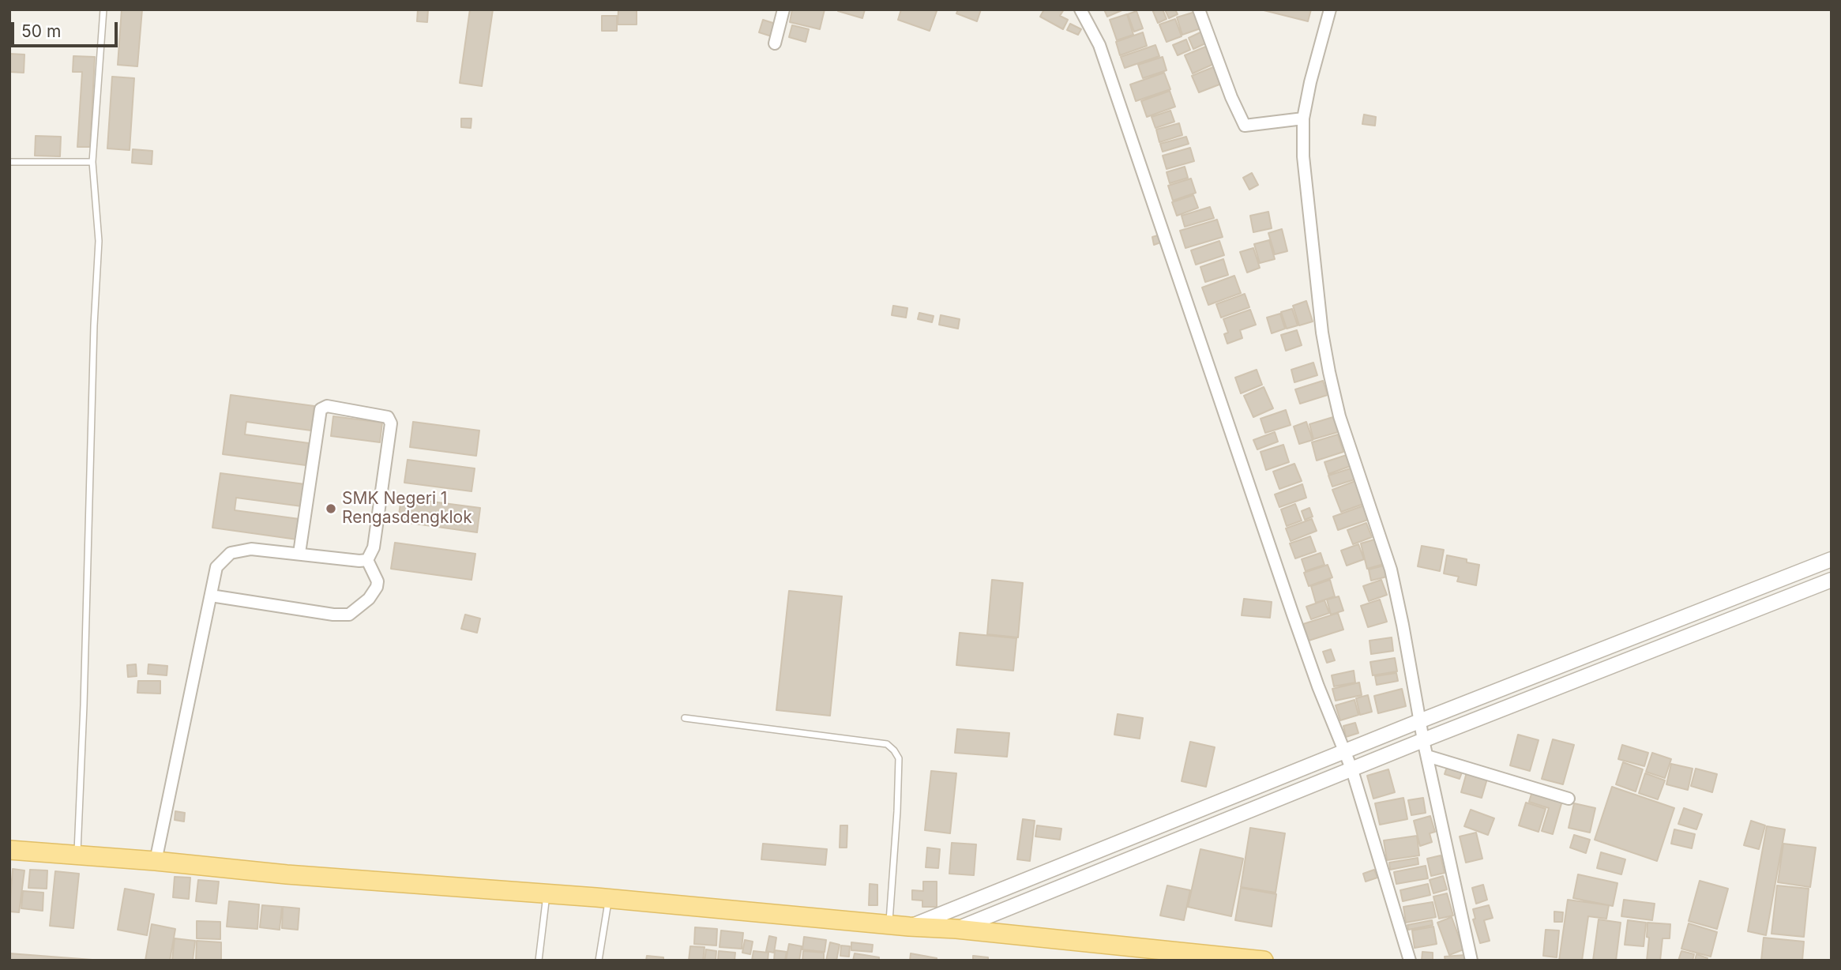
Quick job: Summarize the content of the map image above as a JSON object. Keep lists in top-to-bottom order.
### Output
{
  "places": ["SMK Negeri 1 Rengasdengklok"],
  "scale_bar": "50 m"
}
